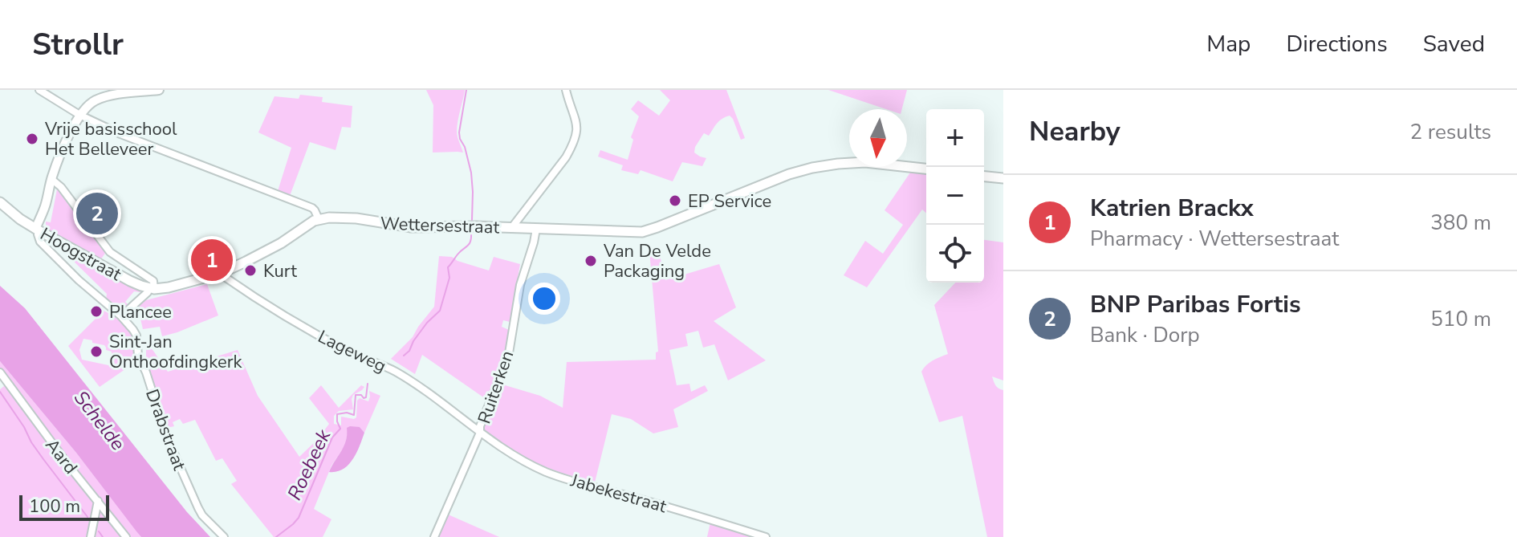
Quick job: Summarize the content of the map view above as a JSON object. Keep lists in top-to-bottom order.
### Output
{
  "streets": {
    "main road": ["Wettersestraat", "Hoogstraat"],
    "street": [
      "Lageweg",
      "Ruiterken",
      "Drabstraat",
      "Aard",
      "Jabekestraat"
    ]
  },
  "crossings": [
    ["Wettersestraat", "Hoogstraat"],
    ["Wettersestraat", "Lageweg"],
    ["Wettersestraat", "Ruiterken"],
    ["Hoogstraat", "Drabstraat"],
    ["Lageweg", "Ruiterken"],
    ["Lageweg", "Jabekestraat"],
    ["Ruiterken", "Jabekestraat"]
  ],
  "water": ["Schelde", "Roebeek"],
  "places": [
    "Vrije basisschool Het Belleveer",
    "EP Service",
    "Van De Velde Packaging",
    "Kurt",
    "Plancee",
    "Sint-Jan Onthoofdingkerk"
  ],
  "scale_bar": "100 m",
  "north": "bottom",
  "page": {
    "header": "Strollr",
    "nav": ["Map", "Directions", "Saved"],
    "heading": ["Nearby", "2 results"],
    "map_buttons": ["+", "−"],
    "list": [
      {
        "mark": "1",
        "name": "Katrien Brackx",
        "note": "Pharmacy · Wettersestraat",
        "value": "380 m"
      },
      {
        "mark": "2",
        "name": "BNP Paribas Fortis",
        "note": "Bank · Dorp",
        "value": "510 m"
      }
    ],
    "pins": ["2", "1"],
    "scale": "100 m"
  }
}
